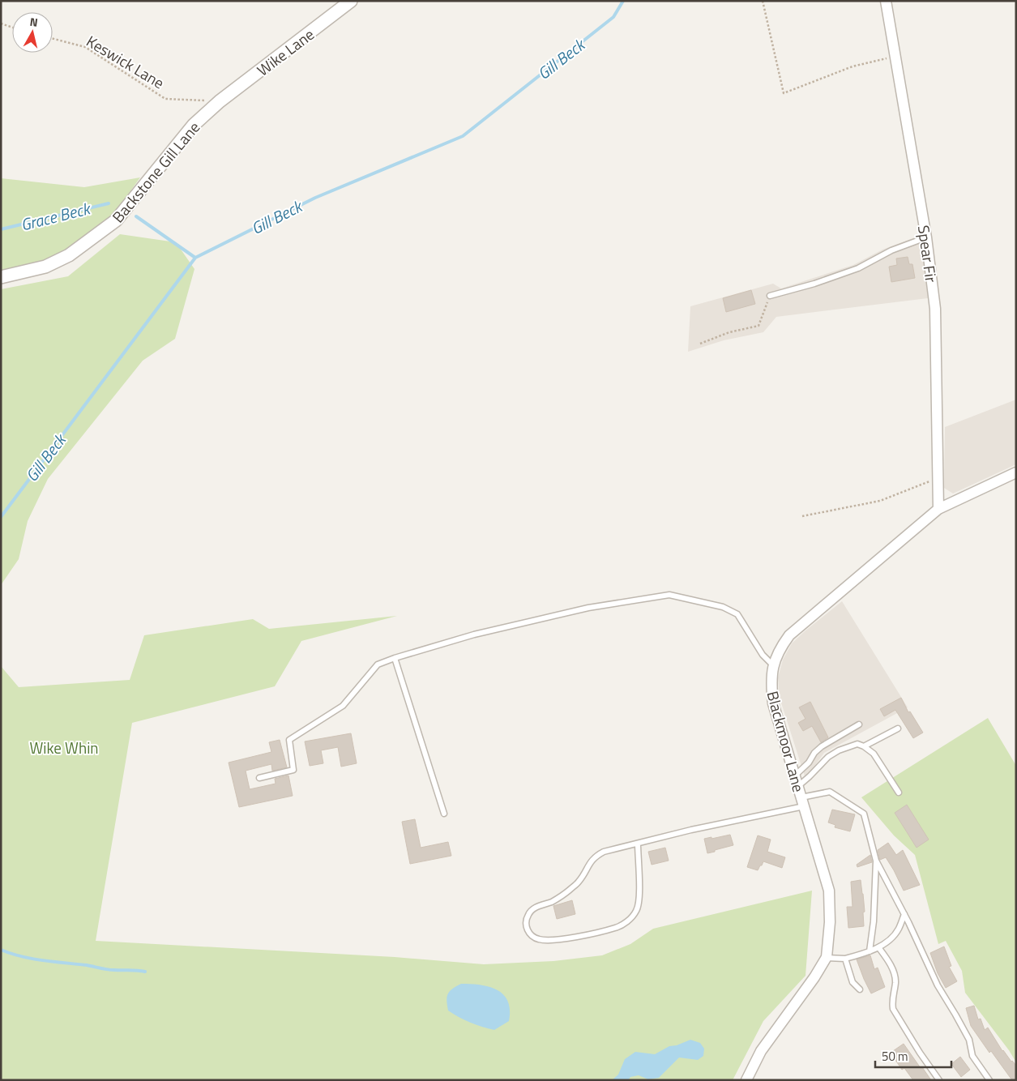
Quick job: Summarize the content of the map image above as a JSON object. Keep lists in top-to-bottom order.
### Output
{
  "streets": {
    "street": [
      "Wike Lane",
      "Backstone Gill Lane",
      "Spear Fir",
      "Blackmoor Lane"
    ],
    "path": ["Keswick Lane"]
  },
  "crossings": [
    ["Wike Lane", "Keswick Lane"],
    ["Wike Lane", "Backstone Gill Lane"],
    ["Keswick Lane", "Backstone Gill Lane"],
    ["Spear Fir", "Blackmoor Lane"]
  ],
  "water": ["Gill Beck", "Grace Beck"],
  "parks": ["Wike Whin"],
  "scale_bar": "50 m",
  "north": "top"
}
